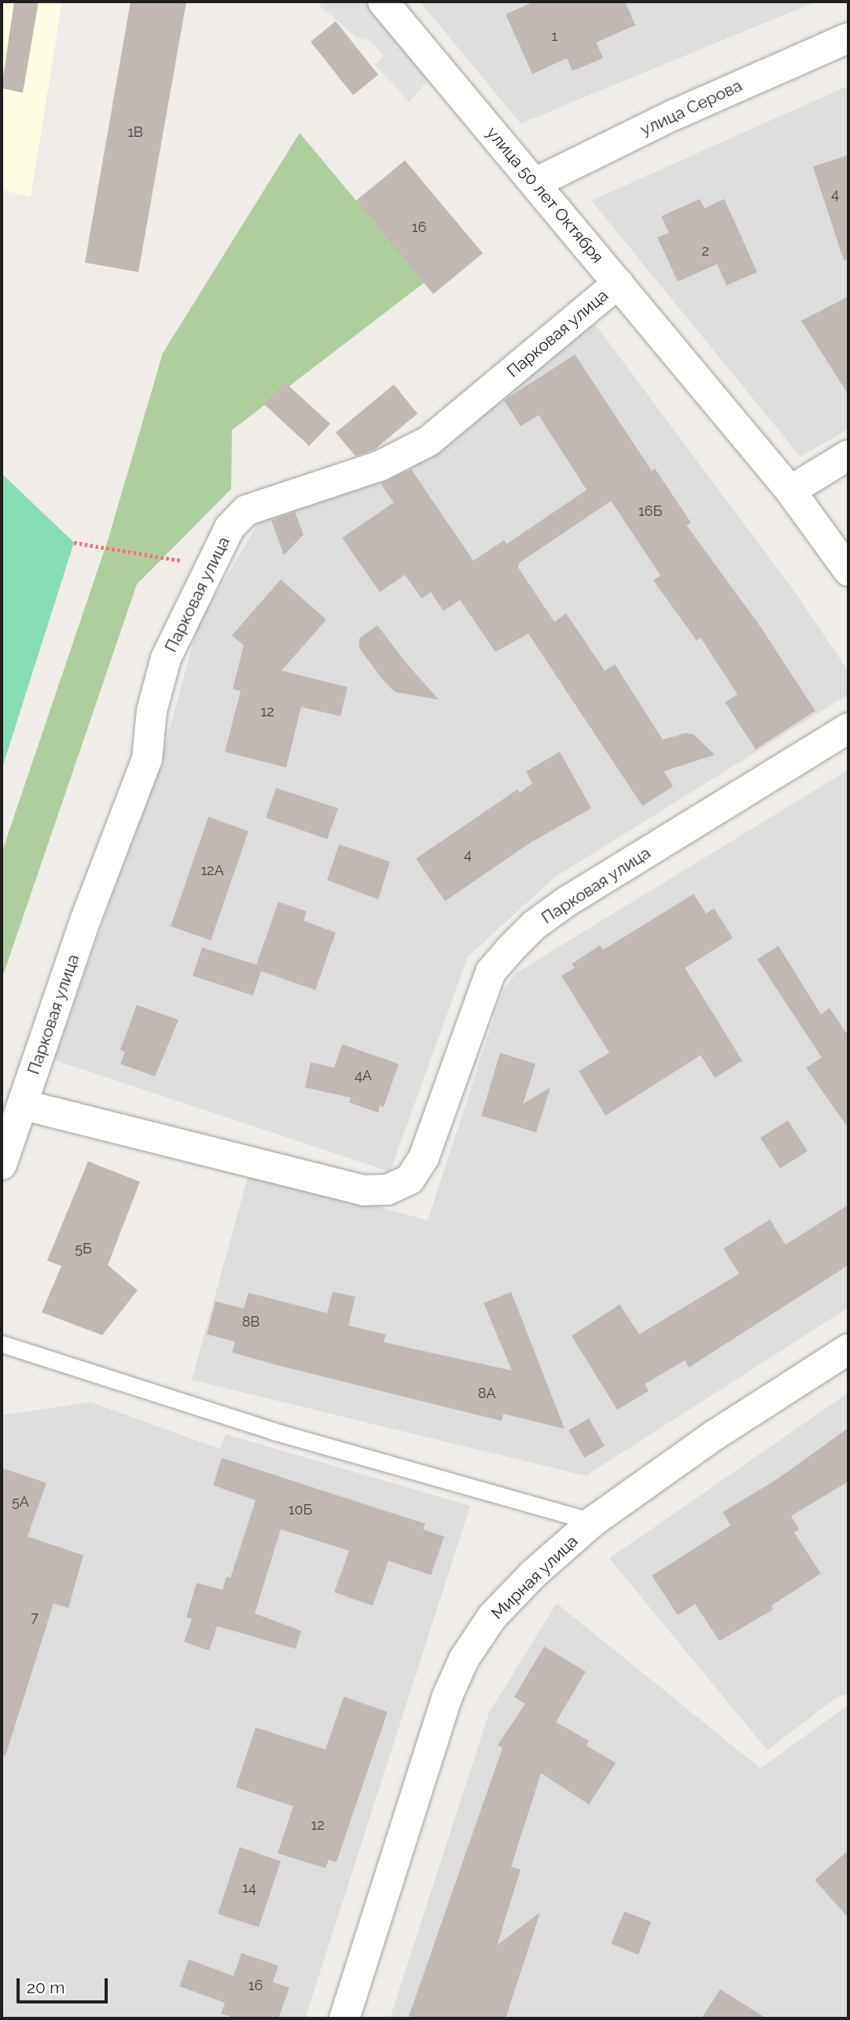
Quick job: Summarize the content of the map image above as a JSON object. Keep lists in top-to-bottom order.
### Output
{
  "streets": {
    "street": [
      "улица Серова",
      "улица 50 лет Октября",
      "Парковая улица",
      "Мирная улица"
    ]
  },
  "crossings": [
    ["улица Серова", "улица 50 лет Октября"],
    ["улица 50 лет Октября", "Парковая улица"]
  ],
  "house_numbers": [
    "1",
    "1В",
    "4",
    "16",
    "2",
    "16Б",
    "12",
    "4",
    "12А",
    "4А",
    "5Б",
    "8В",
    "8А",
    "5А",
    "10Б",
    "7",
    "12",
    "14",
    "16"
  ],
  "scale_bar": "20 m"
}
